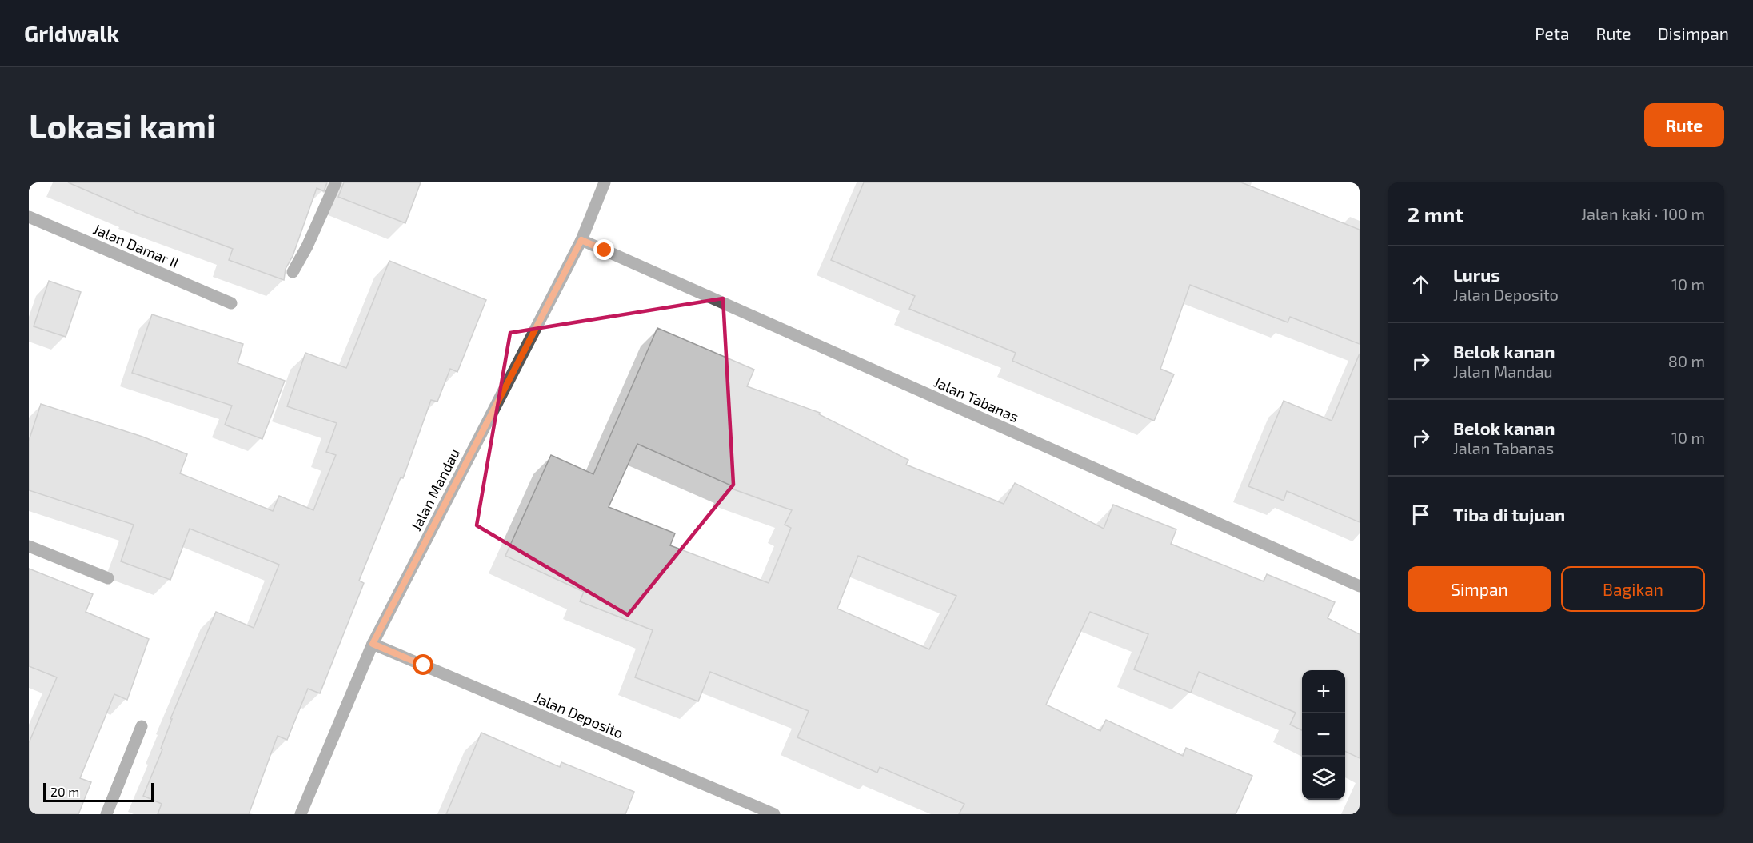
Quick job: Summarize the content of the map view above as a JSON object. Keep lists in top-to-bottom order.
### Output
{
  "streets": {
    "street": [
      "Jalan Damar II",
      "Jalan Tabanas",
      "Jalan Mandau",
      "Jalan Deposito"
    ]
  },
  "crossings": [
    ["Jalan Tabanas", "Jalan Mandau"],
    ["Jalan Mandau", "Jalan Deposito"]
  ],
  "scale_bar": "20 m",
  "page": {
    "header": "Gridwalk",
    "nav": ["Peta", "Rute", "Disimpan"],
    "buttons": [
      "Rute",
      ["Simpan", "Bagikan"]
    ],
    "title": "Lokasi kami",
    "heading": ["2 mnt", "Jalan kaki · 100 m"],
    "list": [
      ["Lurus", "Jalan Deposito", "10 m"],
      ["Belok kanan", "Jalan Mandau", "80 m"],
      ["Belok kanan", "Jalan Tabanas", "10 m"],
      "Tiba di tujuan"
    ],
    "map_buttons": ["+", "−"],
    "scale": "20 m"
  }
}
